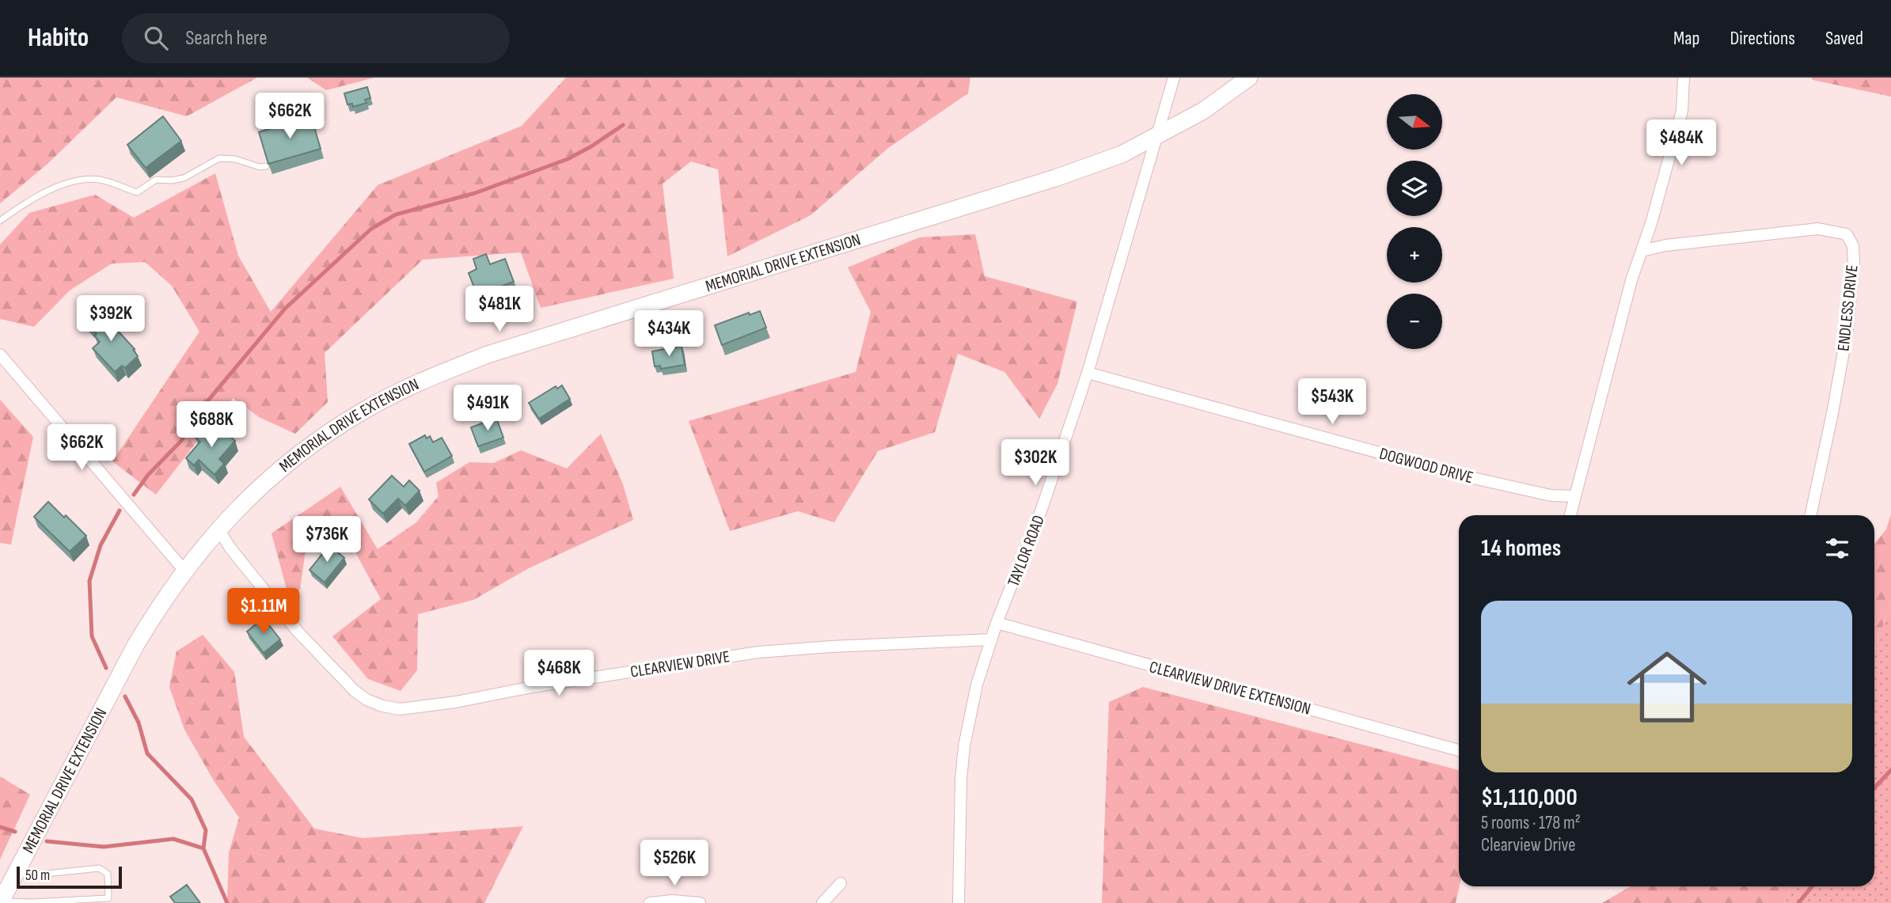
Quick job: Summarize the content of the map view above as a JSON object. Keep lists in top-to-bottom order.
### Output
{
  "streets": {
    "street": [
      "MEMORIAL DRIVE EXTENSION",
      "ENDLESS DRIVE",
      "DOGWOOD DRIVE",
      "TAYLOR ROAD",
      "CLEARVIEW DRIVE",
      "CLEARVIEW DRIVE EXTENSION"
    ]
  },
  "crossings": [
    ["MEMORIAL DRIVE EXTENSION", "TAYLOR ROAD"],
    ["MEMORIAL DRIVE EXTENSION", "CLEARVIEW DRIVE"],
    ["DOGWOOD DRIVE", "TAYLOR ROAD"],
    ["TAYLOR ROAD", "CLEARVIEW DRIVE"],
    ["TAYLOR ROAD", "CLEARVIEW DRIVE EXTENSION"]
  ],
  "scale_bar": "50 m",
  "north": "right",
  "page": {
    "header": "Habito",
    "search": "Search here",
    "nav": ["Map", "Directions", "Saved"],
    "price": [
      "$662K",
      "$484K",
      "$481K",
      "$392K",
      "$434K",
      "$543K",
      "$491K",
      "$688K",
      "$662K",
      "$302K",
      "$736K",
      "$1.11M",
      "$468K",
      "$526K"
    ],
    "map_buttons": ["+", "−"],
    "heading": "14 homes",
    "list": [
      {
        "name": "$1,110,000",
        "note": "5 rooms · 178 m² · Clearview Drive"
      }
    ],
    "scale": "50 m"
  }
}
